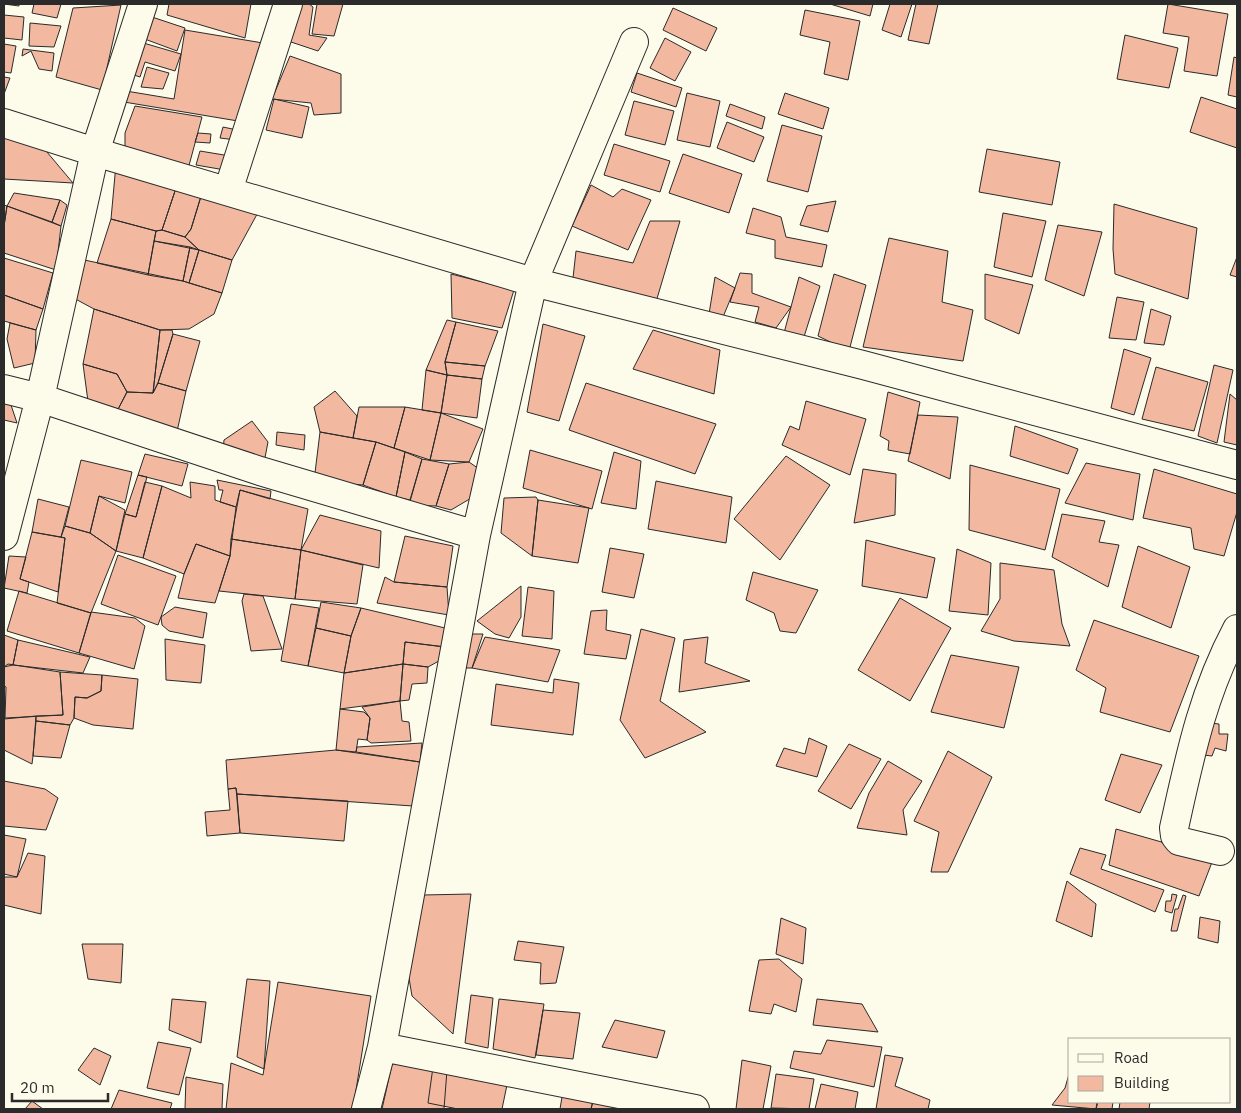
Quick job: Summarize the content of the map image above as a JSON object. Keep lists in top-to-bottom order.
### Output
{
  "legend": ["Road", "Building"],
  "scale_bar": "20 m"
}
